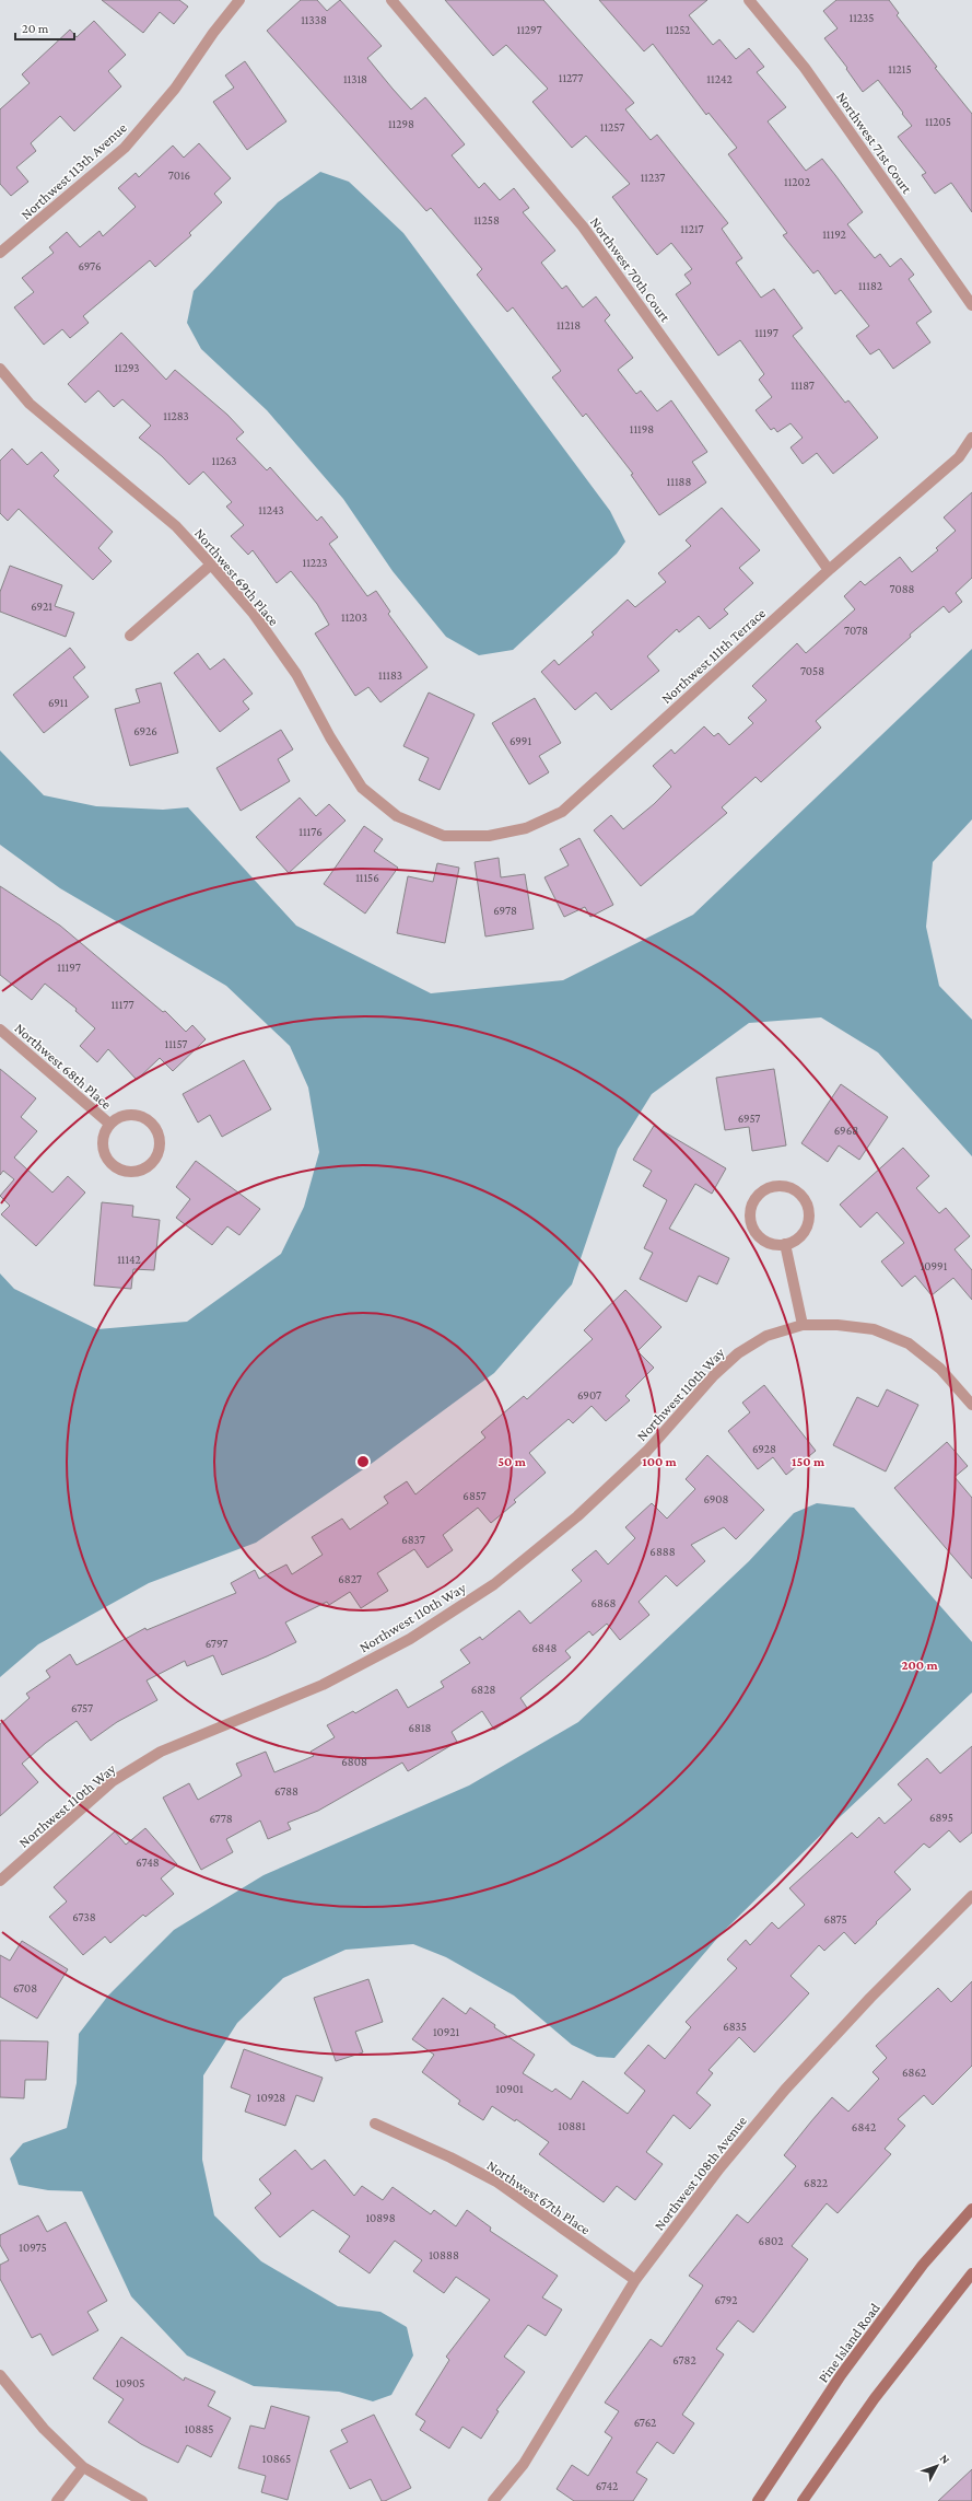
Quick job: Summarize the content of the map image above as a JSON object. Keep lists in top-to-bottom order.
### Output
{
  "streets": {
    "main road": ["Pine Island Road"],
    "street": [
      "Northwest 71st Court",
      "Northwest 113th Avenue",
      "Northwest 70th Court",
      "Northwest 69th Place",
      "Northwest 111th Terrace",
      "Northwest 68th Place",
      "Northwest 110th Way",
      "Northwest 108th Avenue",
      "Northwest 67th Place"
    ]
  },
  "crossings": [
    ["Northwest 70th Court", "Northwest 111th Terrace"],
    ["Northwest 69th Place", "Northwest 111th Terrace"],
    ["Northwest 108th Avenue", "Northwest 67th Place"]
  ],
  "house_numbers": [
    "11235",
    "11338",
    "11297",
    "11252",
    "11215",
    "11277",
    "11318",
    "11242",
    "11205",
    "11298",
    "11257",
    "7016",
    "11237",
    "11202",
    "11258",
    "11217",
    "11192",
    "6976",
    "11182",
    "11218",
    "11197",
    "11293",
    "11187",
    "11283",
    "11198",
    "11263",
    "11188",
    "11243",
    "11223",
    "7088",
    "6921",
    "11203",
    "7078",
    "7058",
    "11183",
    "6911",
    "6926",
    "6991",
    "11176",
    "11156",
    "6978",
    "11197",
    "11177",
    "11157",
    "6957",
    "6968",
    "11142",
    "10991",
    "6907",
    "6928",
    "6857",
    "6908",
    "6837",
    "6888",
    "6827",
    "6868",
    "6797",
    "6848",
    "6828",
    "6757",
    "6818",
    "6808",
    "6788",
    "6895",
    "6778",
    "6748",
    "6738",
    "6875",
    "6708",
    "6835",
    "10921",
    "6862",
    "10901",
    "10928",
    "10881",
    "6842",
    "6822",
    "10898",
    "6802",
    "10975",
    "10888",
    "6792",
    "6782",
    "10905",
    "6762",
    "10885",
    "10865",
    "6742"
  ],
  "scale_bar": "20 m",
  "north": "top right",
  "rings": [
    "50 m",
    "100 m",
    "150 m",
    "200 m"
  ]
}
